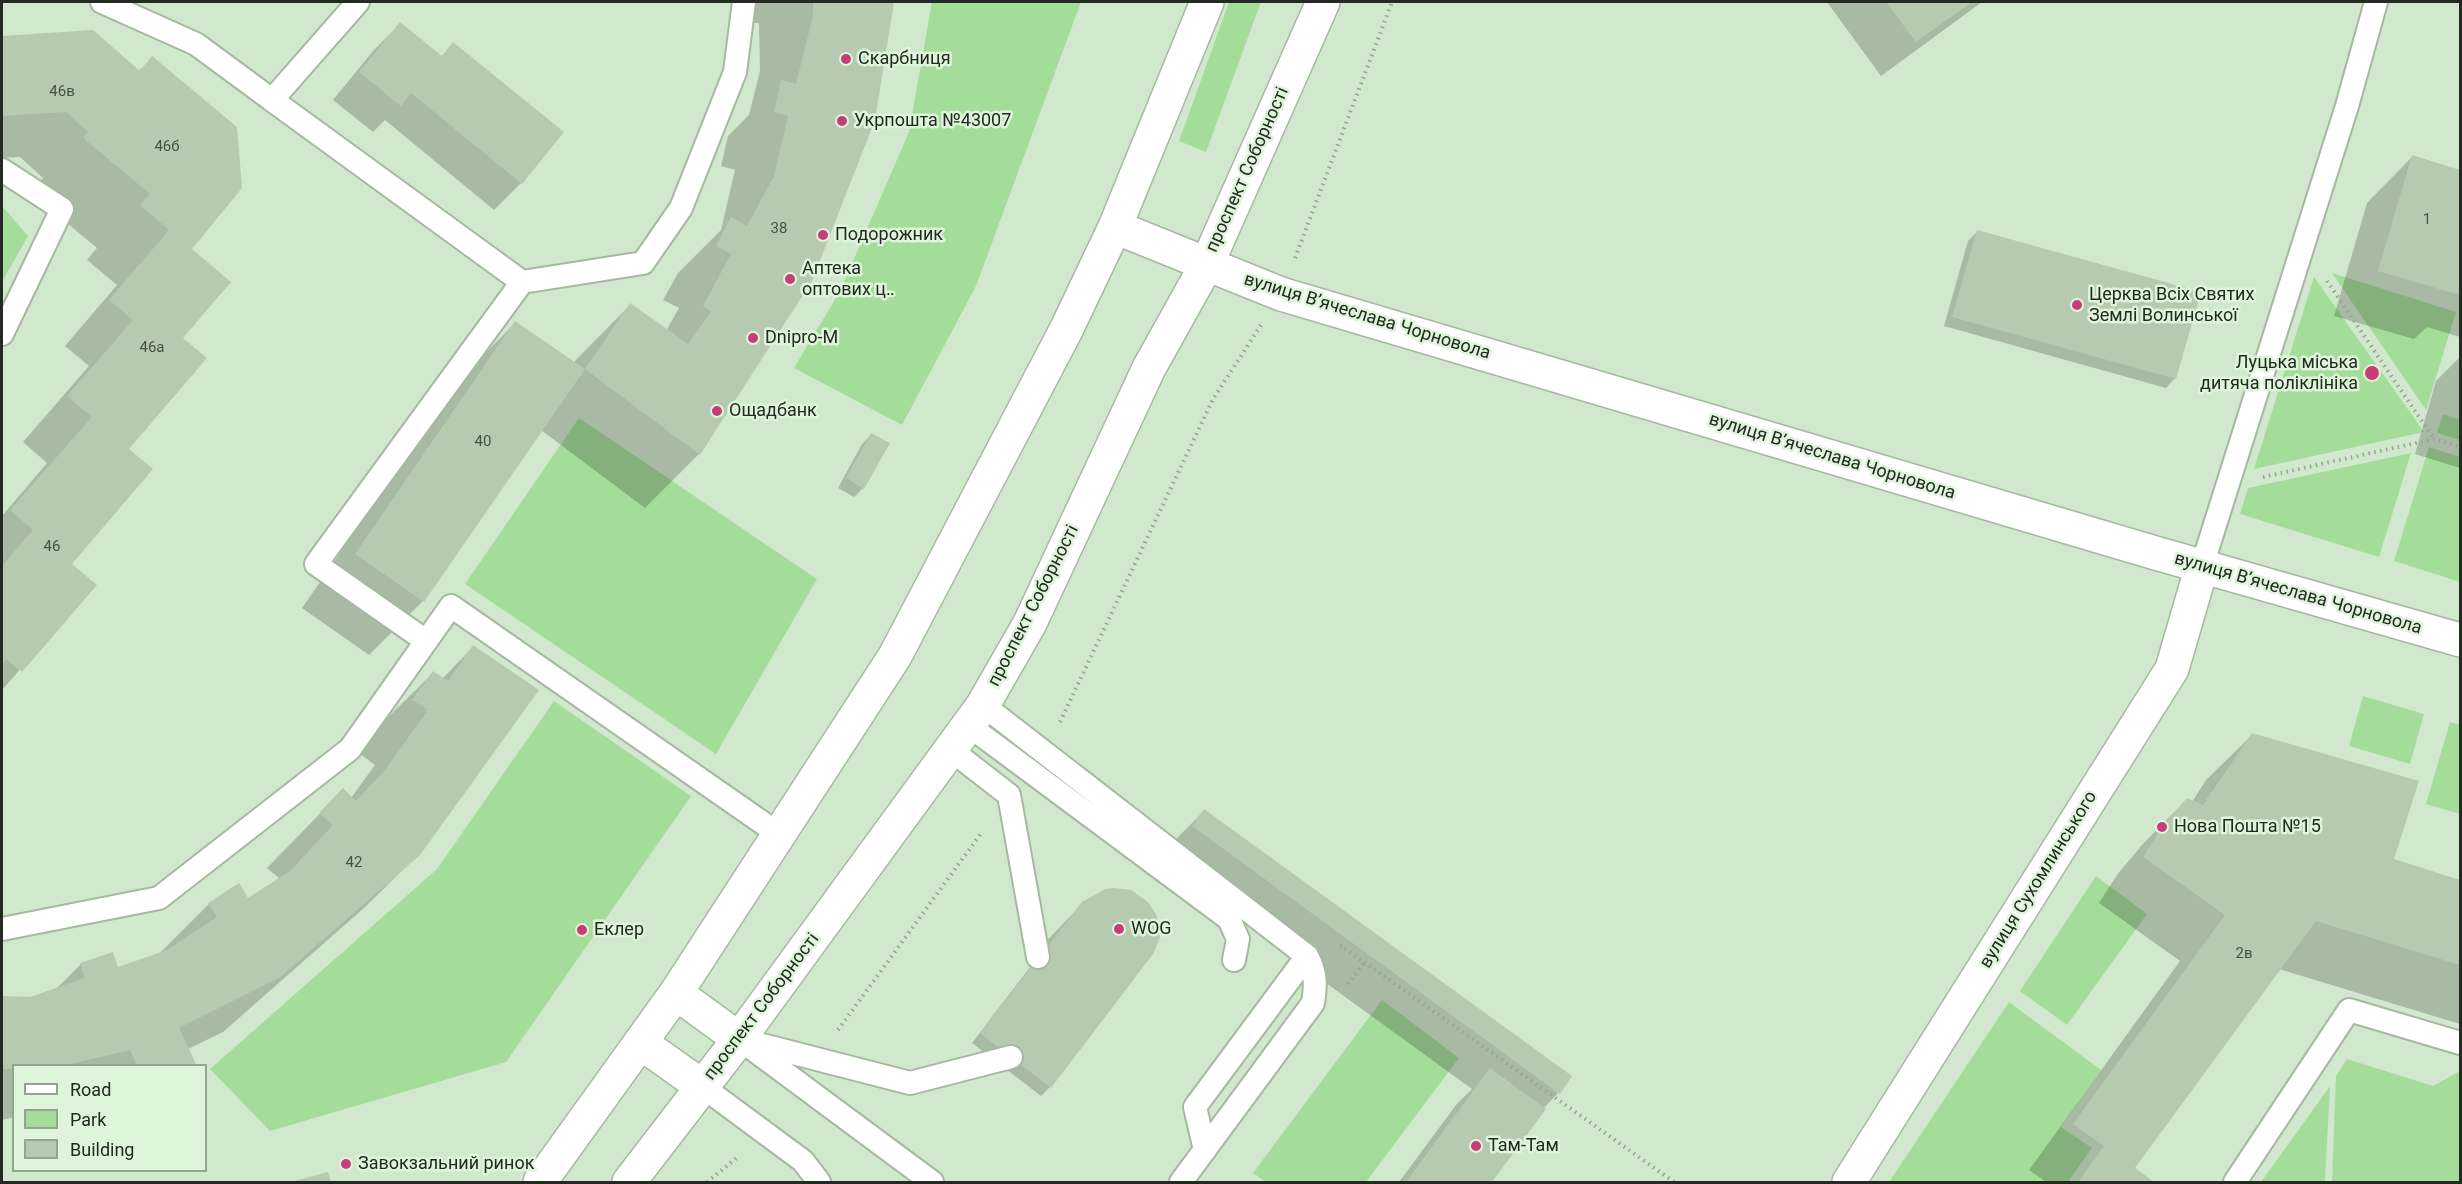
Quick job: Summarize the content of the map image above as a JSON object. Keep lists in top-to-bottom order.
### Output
{
  "streets": {
    "main road": ["проспект Соборності", "вулиця Вʼячеслава Чорновола", "вулиця Сухомлинського"]
  },
  "crossings": [
    ["проспект Соборності", "вулиця Вʼячеслава Чорновола"],
    ["вулиця Вʼячеслава Чорновола", "вулиця Сухомлинського"]
  ],
  "places": [
    "Скарбниця",
    "Укрпошта №43007",
    "Подорожник",
    "Аптека оптових ц‥",
    "Церква Всіх Святих Землі Волинської",
    "Dnipro-M",
    "Луцька міська дитяча поліклініка",
    "Ощадбанк",
    "Нова Пошта №15",
    "WOG",
    "Еклер",
    "Там-Там",
    "Завокзальний ринок"
  ],
  "house_numbers": [
    "46в",
    "46б",
    "1",
    "38",
    "46а",
    "40",
    "46",
    "42",
    "2в"
  ],
  "legend": ["Road", "Park", "Building"]
}
